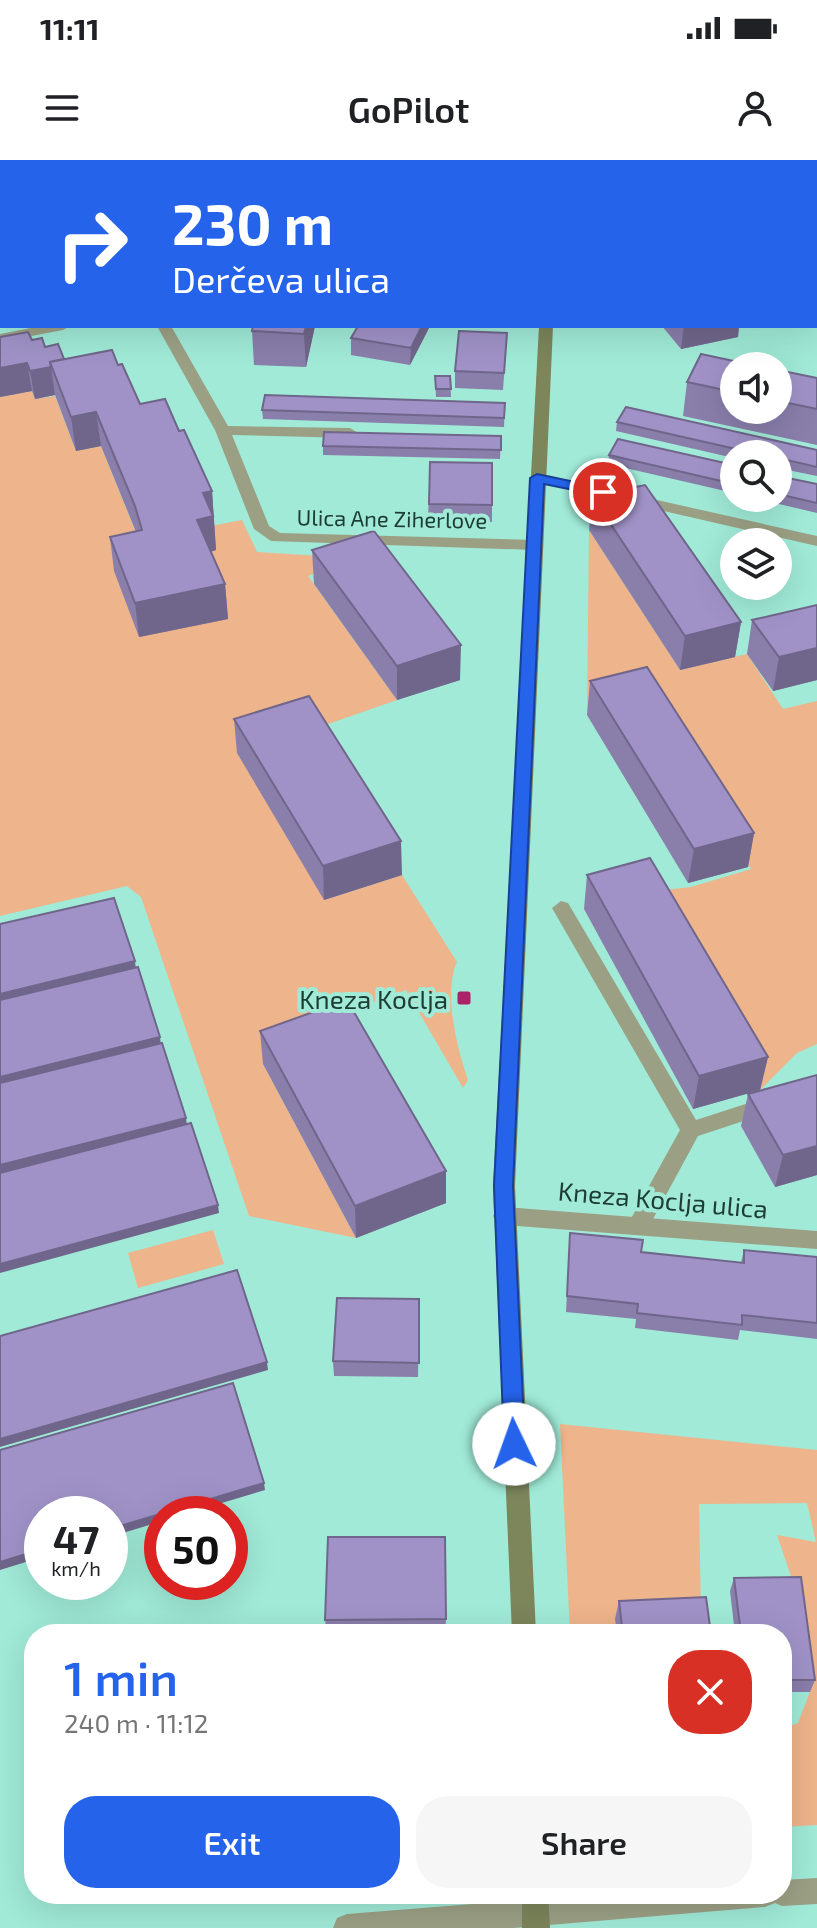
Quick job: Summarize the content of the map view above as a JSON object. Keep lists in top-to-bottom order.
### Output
{
  "streets": {
    "street": ["Ulica Ane Ziherlove", "Kneza Koclja ulica"]
  },
  "places": {
    "transit": ["Kneza Koclja"]
  },
  "page": {
    "status": "11:11",
    "header": "GoPilot",
    "turn": ["230 m", "Derčeva ulica"],
    "speed": "47 km/h",
    "limit": "50",
    "heading": ["1 min", "240 m · 11:12"],
    "buttons": ["Exit", "Share"]
  }
}
